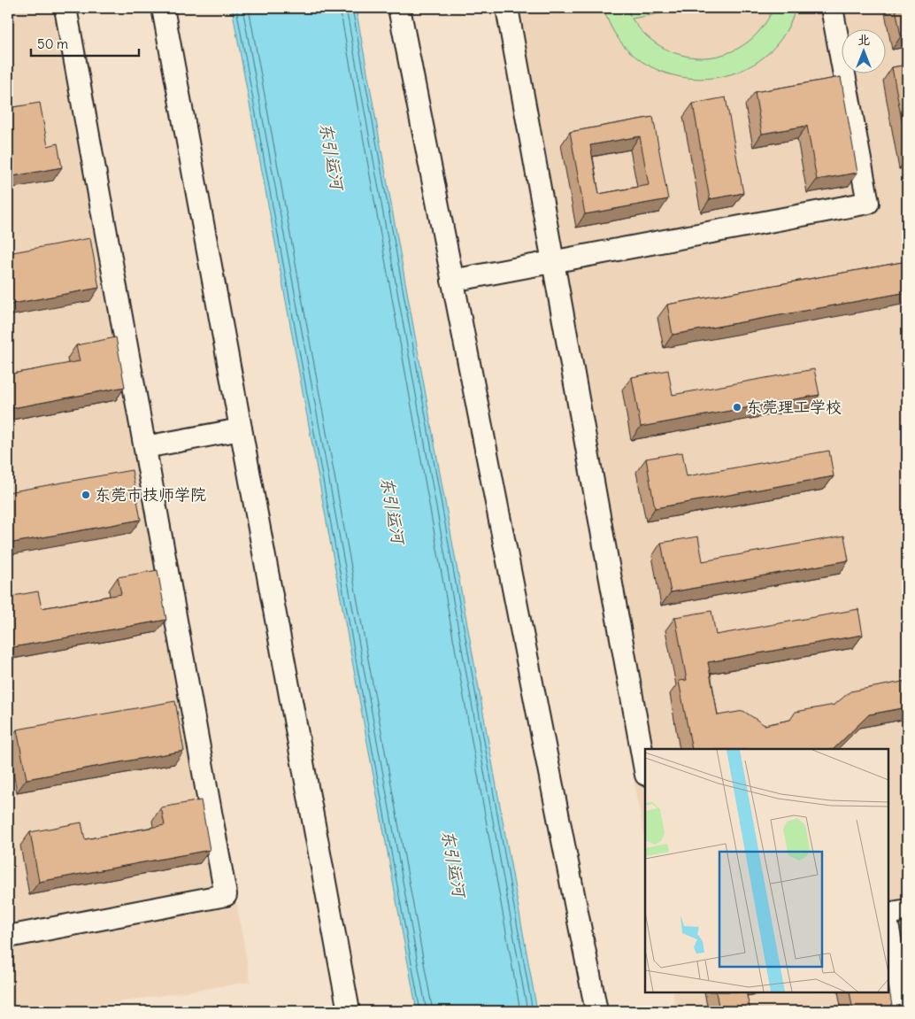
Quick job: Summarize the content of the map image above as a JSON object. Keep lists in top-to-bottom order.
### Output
{
  "water": ["东引运河"],
  "places": ["东莞理工学校", "东莞市技师学院"],
  "scale_bar": "50 m",
  "north": "top"
}
